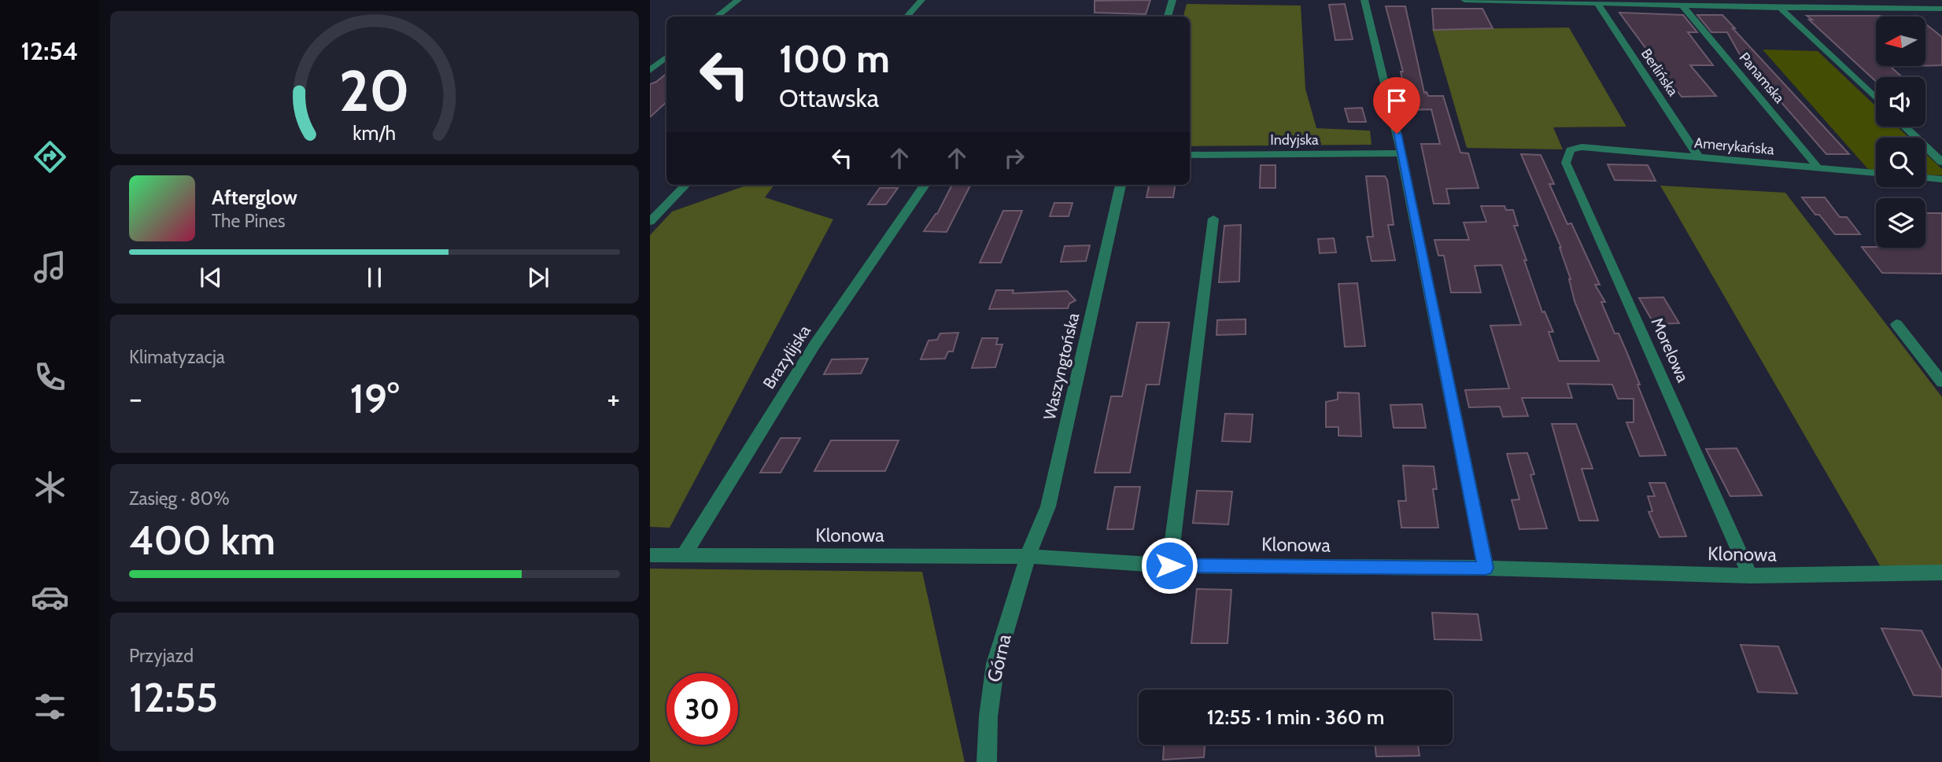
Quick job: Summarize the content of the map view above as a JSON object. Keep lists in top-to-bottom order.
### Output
{
  "streets": {
    "street": [
      "Berlińska",
      "Panamska",
      "Indyjska",
      "Amerykańska",
      "Morelowa",
      "Brazylijska",
      "Waszyngtońska",
      "Klonowa",
      "Górna"
    ]
  },
  "crossings": [
    ["Berlińska", "Amerykańska"],
    ["Panamska", "Amerykańska"],
    ["Amerykańska", "Morelowa"],
    ["Morelowa", "Klonowa"],
    ["Brazylijska", "Klonowa"],
    ["Waszyngtońska", "Klonowa"],
    ["Waszyngtońska", "Górna"],
    ["Klonowa", "Górna"]
  ],
  "north": "left",
  "page": {
    "tabs": "12:54",
    "turn": ["100 m", "Ottawska"],
    "song": ["Afterglow", "The Pines"],
    "tile": [
      "Klimatyzacja",
      ["Zasięg · 80%", "400 km"],
      ["Przyjazd", "12:55"]
    ],
    "heat": ["−", "19°", "+"],
    "limit": "30",
    "trip": "12:55 · 1 min · 360 m",
    "gauge": ["20", "km/h"]
  }
}
